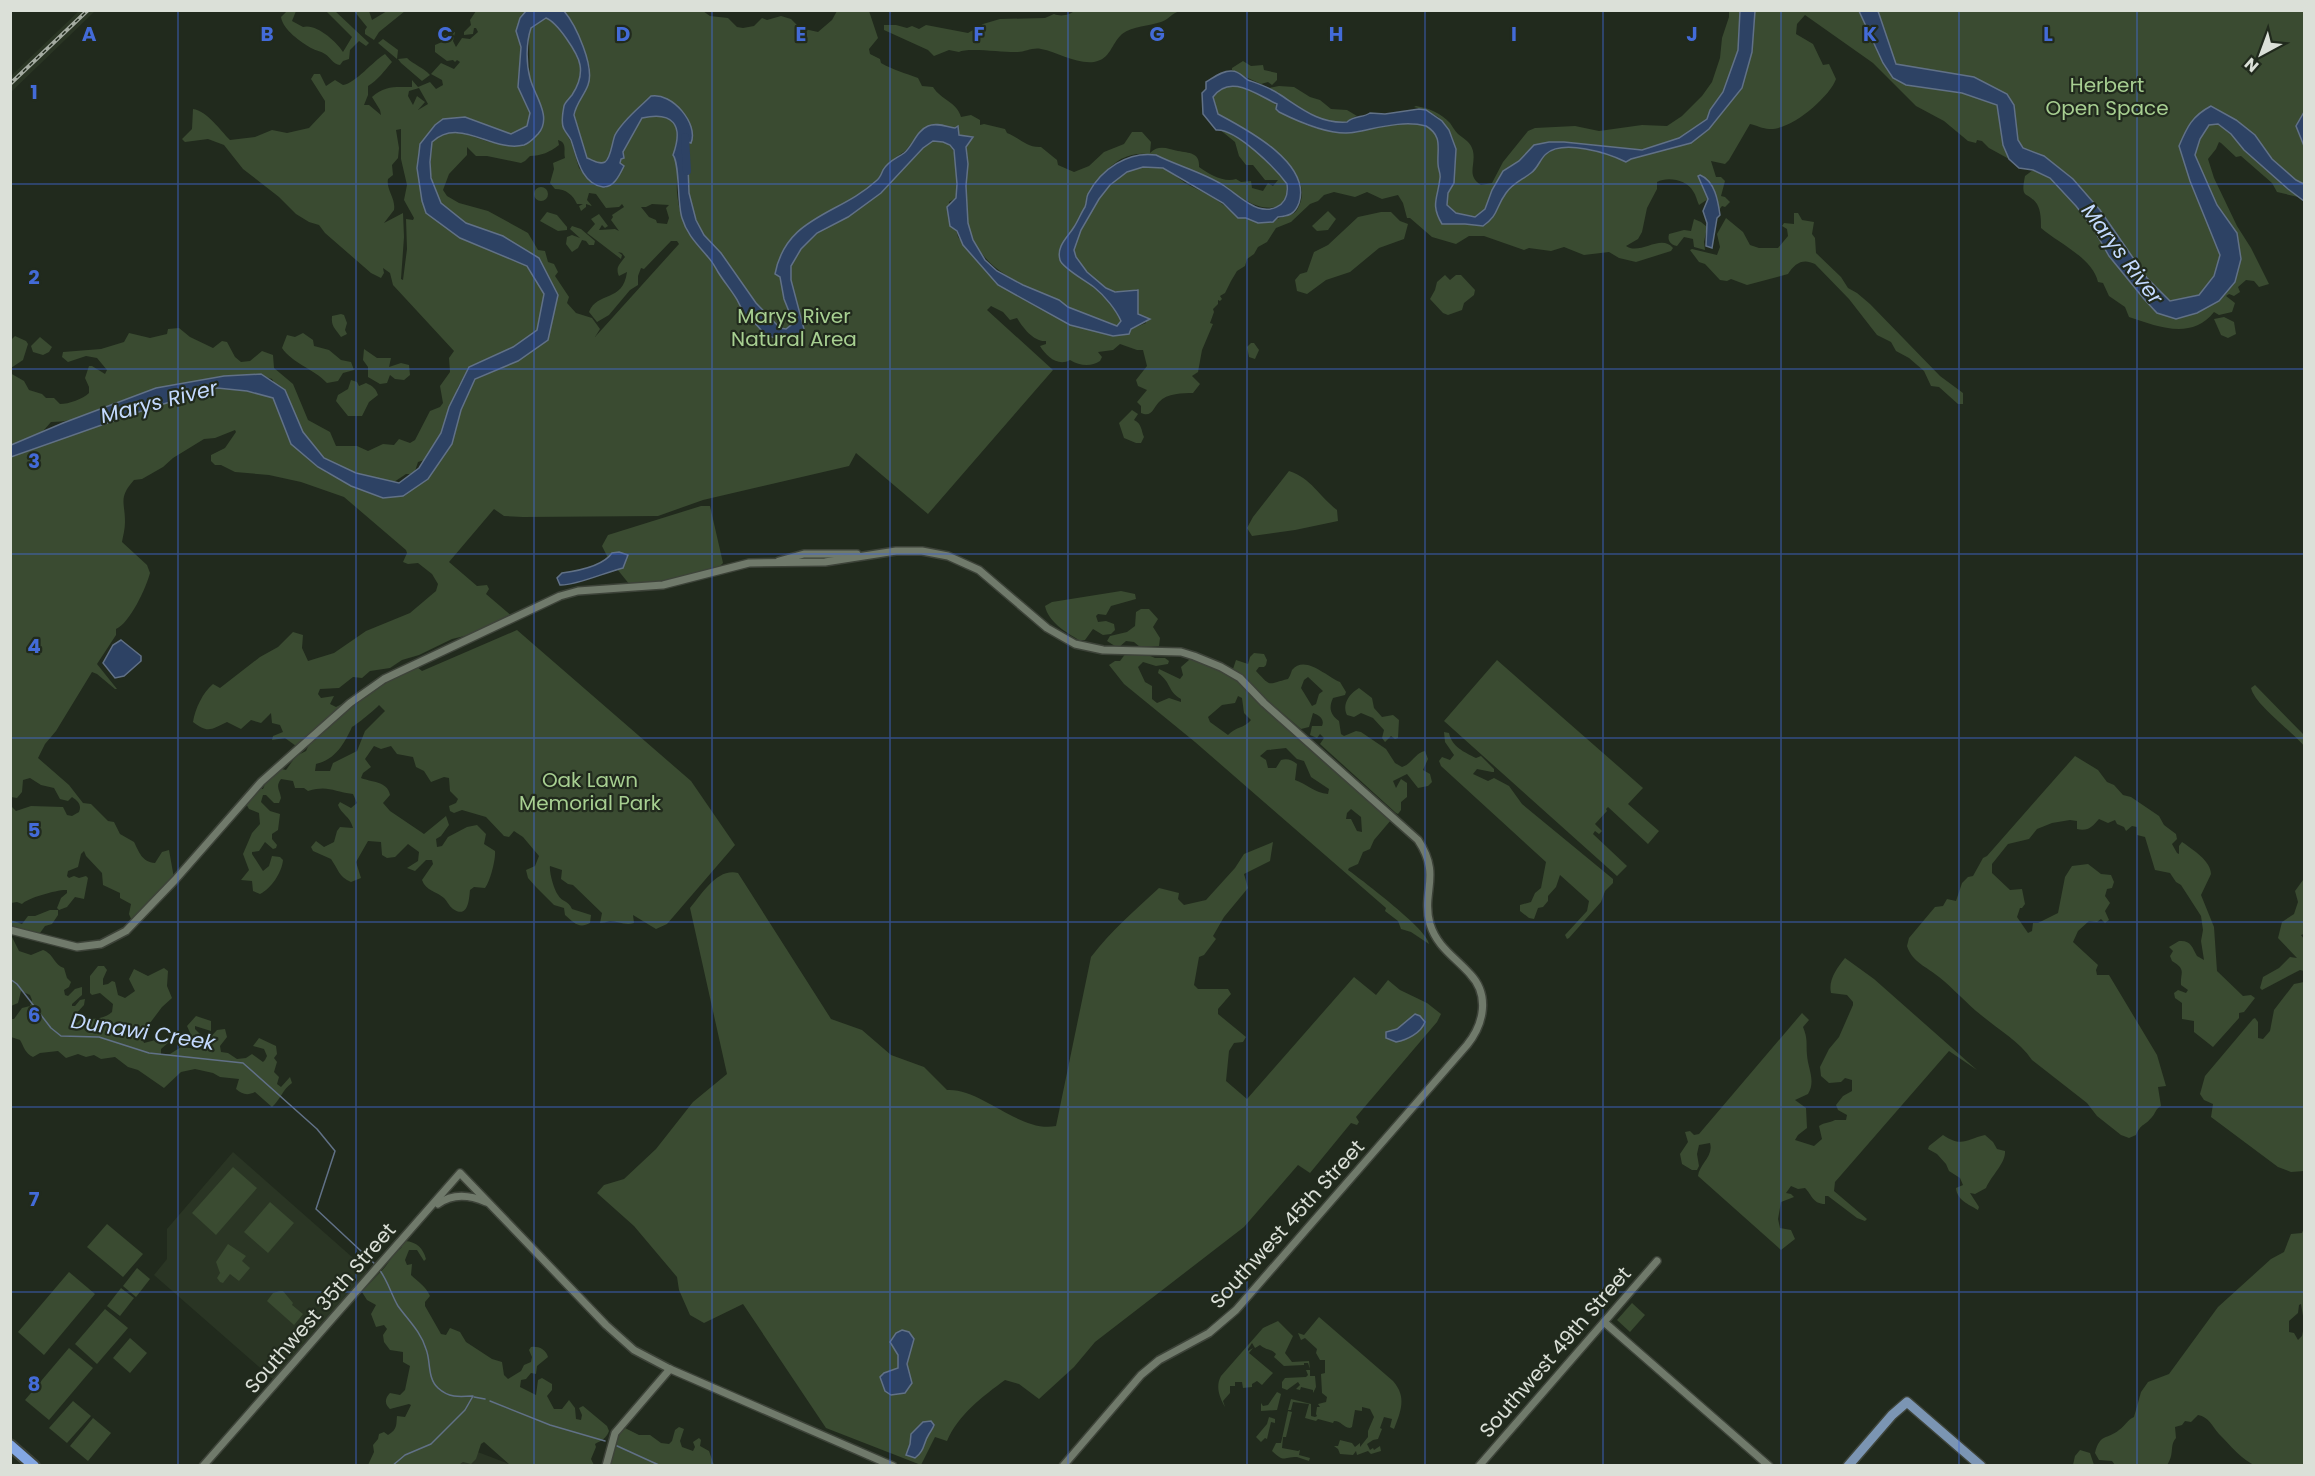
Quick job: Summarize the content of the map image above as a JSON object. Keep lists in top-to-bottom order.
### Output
{
  "streets": {
    "street": ["Southwest 45th Street", "Southwest 35th Street", "Southwest 49th Street"]
  },
  "water": ["Marys River", "Dunawi Creek"],
  "parks": ["Herbert Open Space", "Marys River Natural Area", "Oak Lawn Memorial Park"],
  "north": "bottom left",
  "grid": {
    "columns": [
      "A",
      "B",
      "C",
      "D",
      "E",
      "F",
      "G",
      "H",
      "I",
      "J",
      "K",
      "L"
    ],
    "rows": [
      "1",
      "2",
      "3",
      "4",
      "5",
      "6",
      "7",
      "8"
    ]
  }
}
